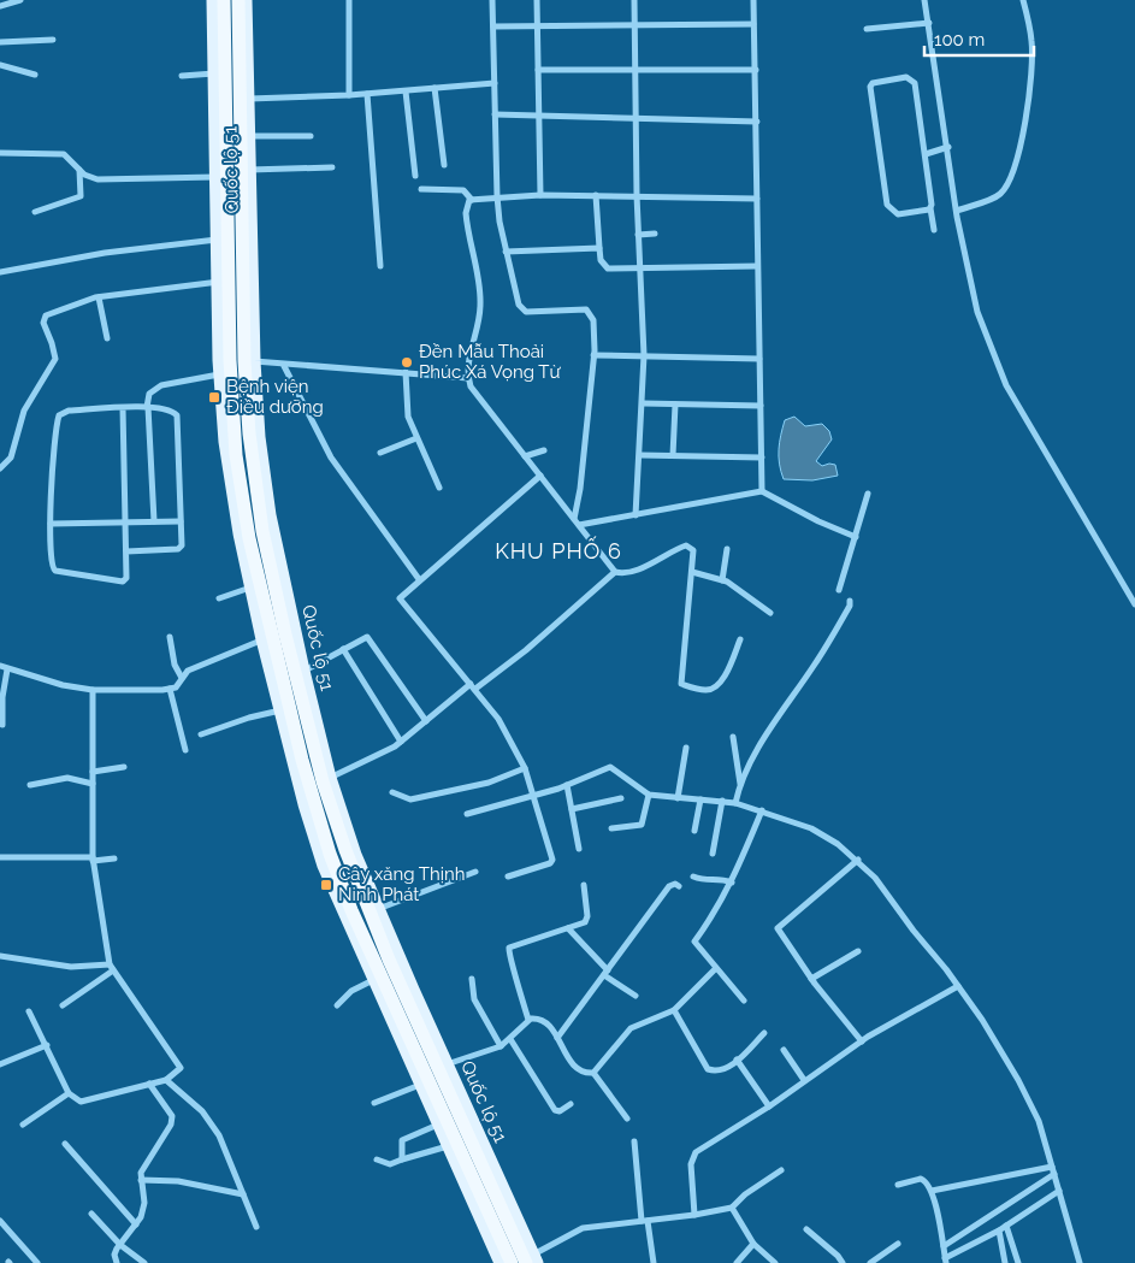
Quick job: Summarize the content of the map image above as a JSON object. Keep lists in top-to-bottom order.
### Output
{
  "streets": {
    "highway": ["Quốc lộ 51"]
  },
  "districts": ["KHU PHỐ 6"],
  "places": {
    "other": ["Đền Mẫu Thoải Phúc Xá Vọng Từ"],
    "transit": ["Bệnh viện Điều dưỡng", "Cây xăng Thịnh Ninh Phát"]
  },
  "scale_bar": "100 m"
}
